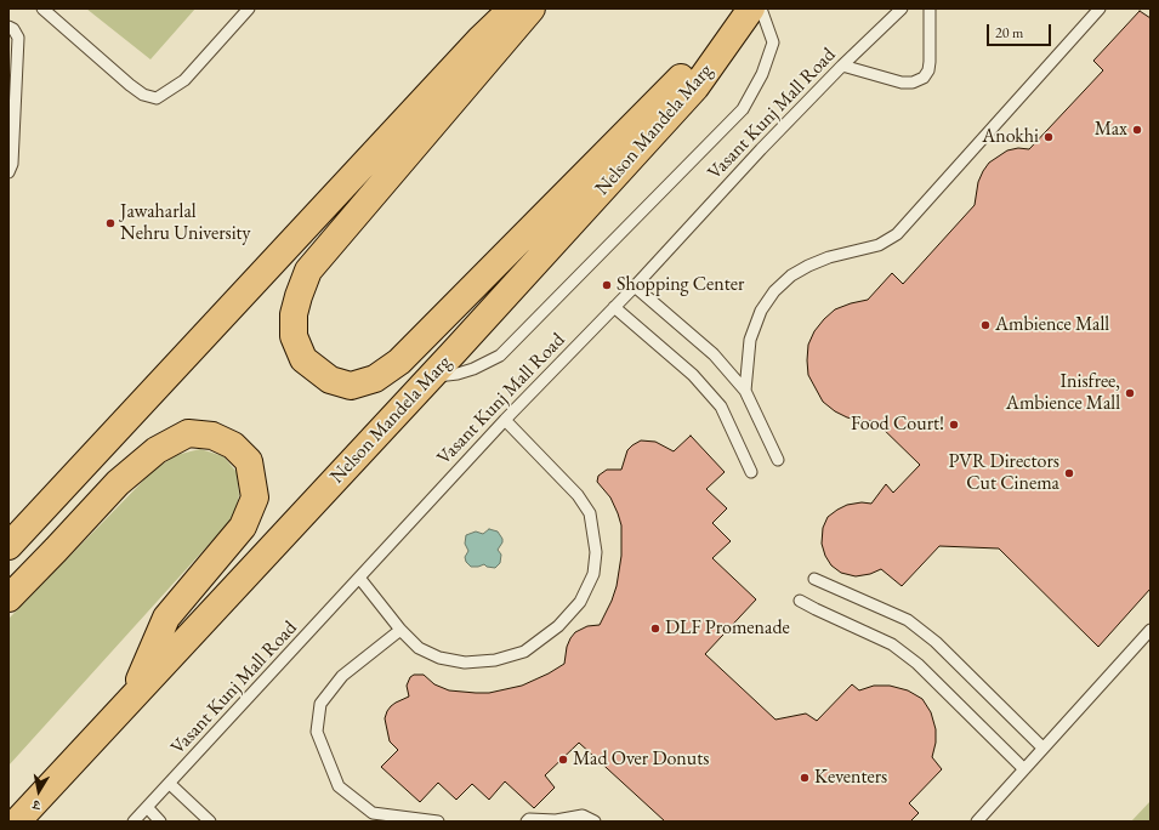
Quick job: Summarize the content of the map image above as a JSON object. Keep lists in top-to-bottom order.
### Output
{
  "streets": {
    "main road": ["Nelson Mandela Marg"],
    "lane": ["Vasant Kunj Mall Road"]
  },
  "places": [
    "Max",
    "Anokhi",
    "Jawaharlal Nehru University",
    "Shopping Center",
    "Ambience Mall",
    "Inisfree, Ambience Mall",
    "Food Court!",
    "PVR Directors Cut Cinema",
    "DLF Promenade",
    "Mad Over Donuts",
    "Keventers"
  ],
  "scale_bar": "20 m",
  "north": "bottom"
}
